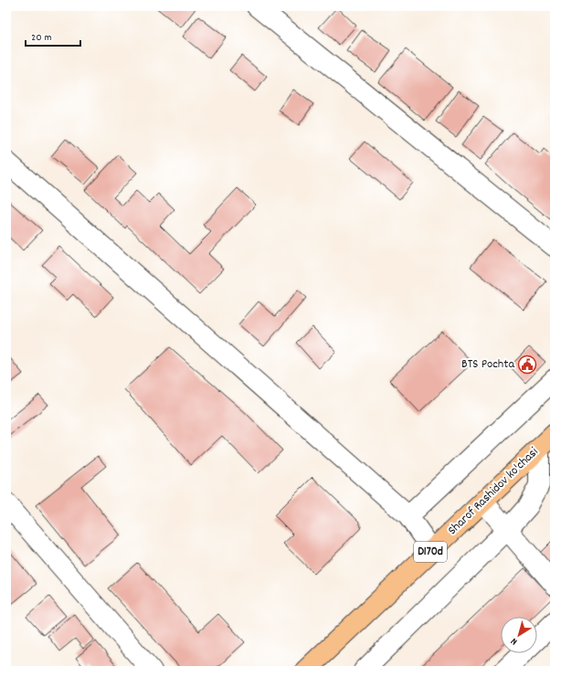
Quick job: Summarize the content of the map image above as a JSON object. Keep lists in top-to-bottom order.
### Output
{
  "streets": {
    "main road": ["Sharof Rashidov ko'chasi", "D170d"]
  },
  "places": {
    "public building": ["BTS Pochta"]
  },
  "scale_bar": "20 m",
  "north": "bottom left"
}
